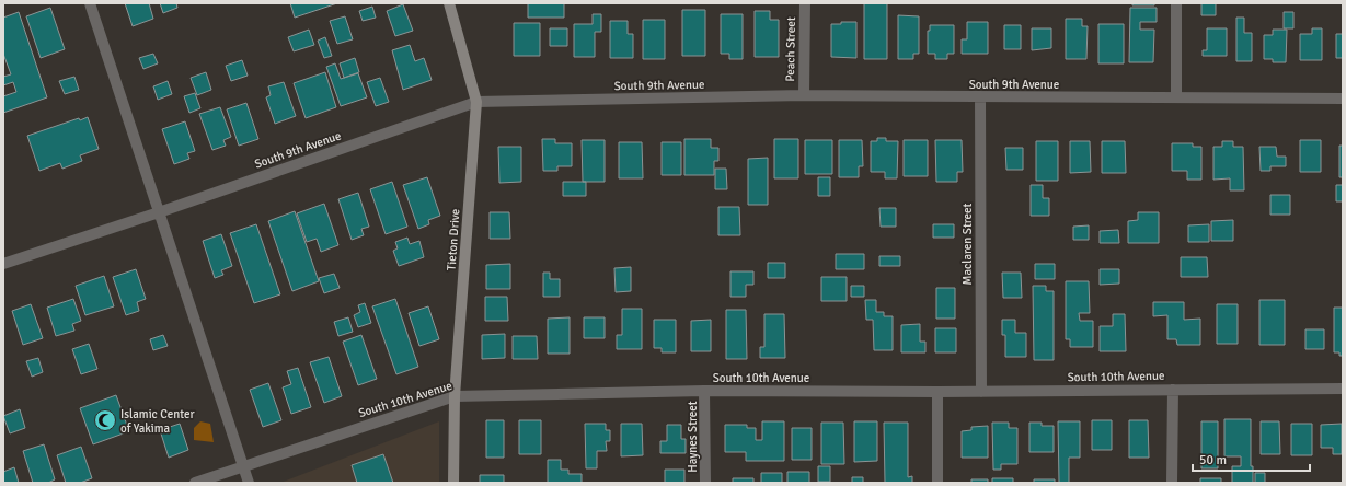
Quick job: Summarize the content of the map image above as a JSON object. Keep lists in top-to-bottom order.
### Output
{
  "streets": {
    "main road": ["Tieton Drive"],
    "street": [
      "Peach Street",
      "South 9th Avenue",
      "Maclaren Street",
      "South 10th Avenue",
      "Haynes Street"
    ]
  },
  "crossings": [
    ["Peach Street", "South 9th Avenue"],
    ["South 9th Avenue", "Tieton Drive"],
    ["South 9th Avenue", "Maclaren Street"],
    ["Tieton Drive", "South 10th Avenue"],
    ["Maclaren Street", "South 10th Avenue"],
    ["South 10th Avenue", "Haynes Street"]
  ],
  "places": {
    "mosque": ["Islamic Center of Yakima"]
  },
  "scale_bar": "50 m"
}
